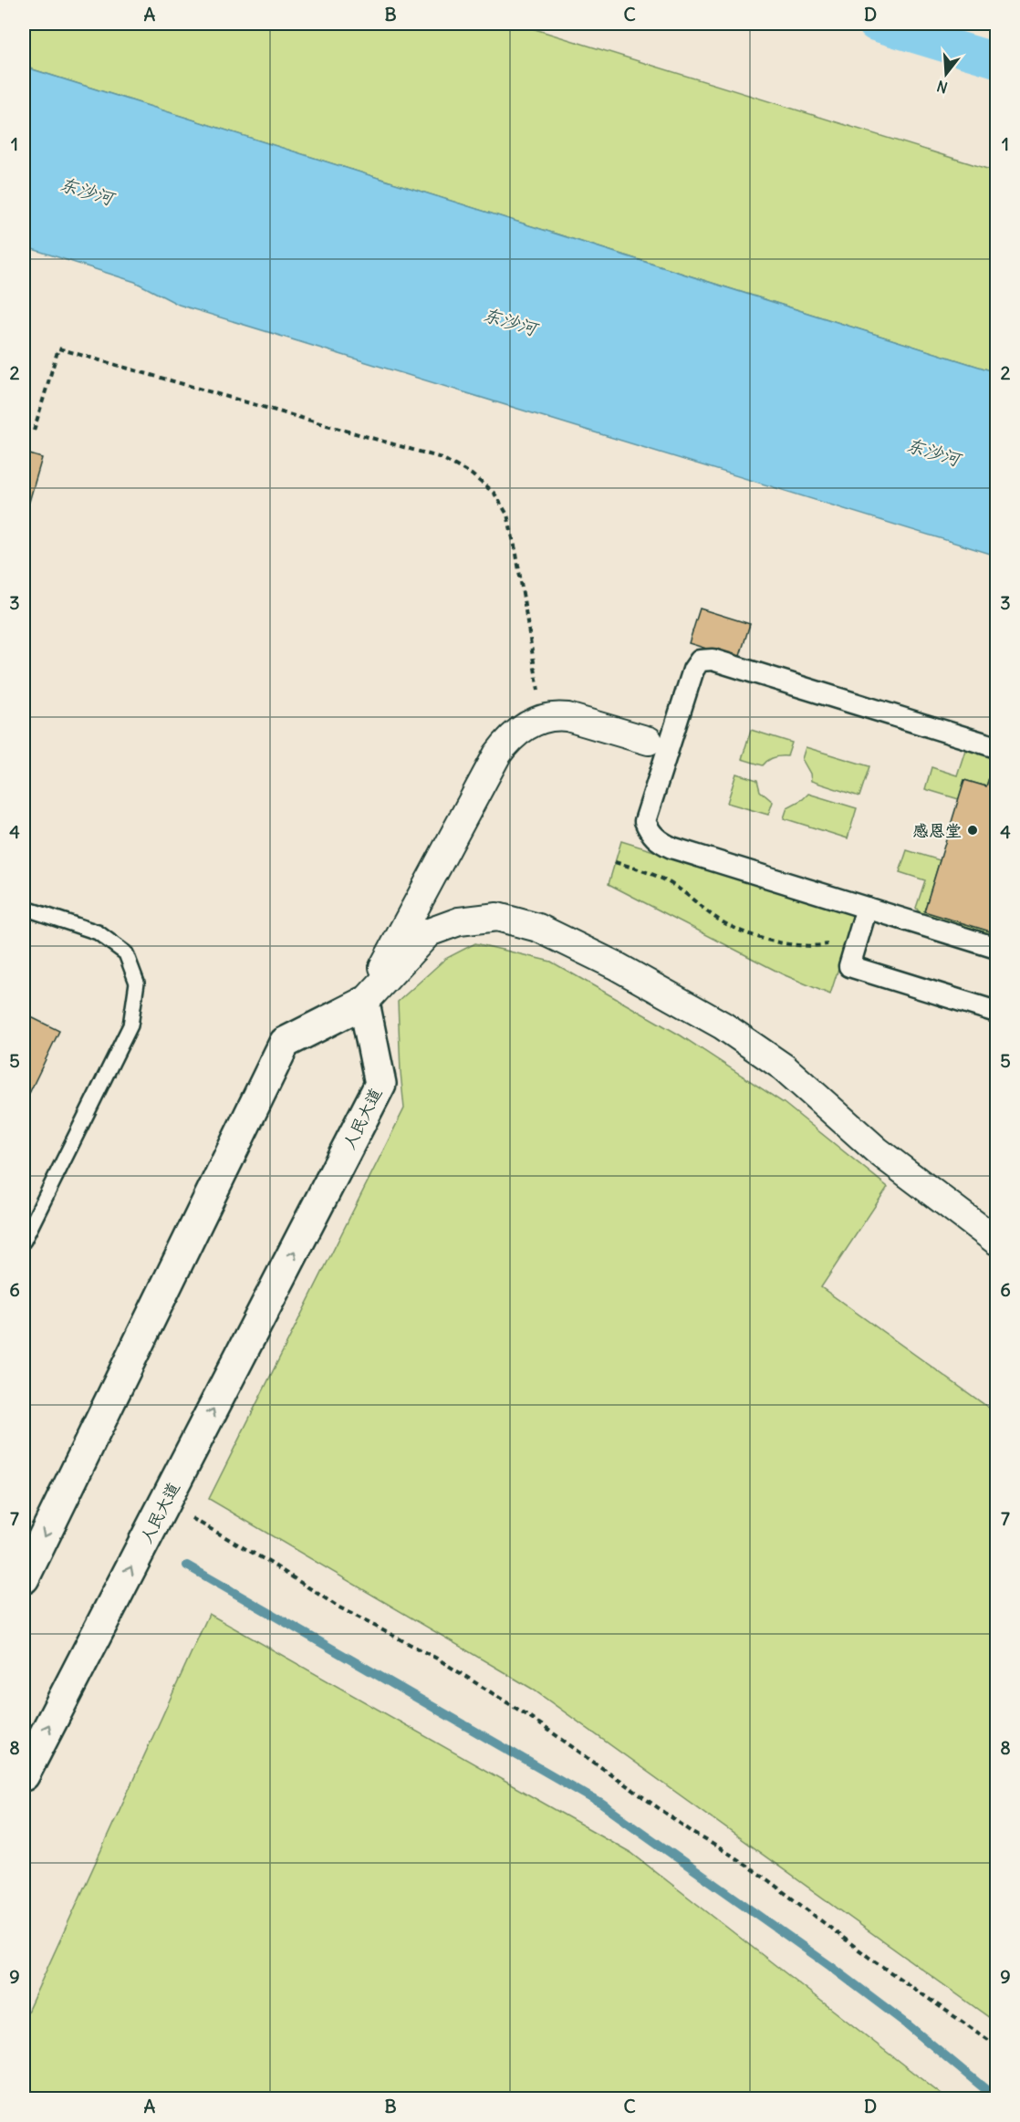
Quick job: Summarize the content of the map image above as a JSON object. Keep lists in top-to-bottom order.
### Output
{
  "streets": {
    "street": ["人民大道"]
  },
  "water": ["东沙河"],
  "places": ["感恩堂"],
  "north": "bottom",
  "grid": {
    "columns": [
      "A",
      "B",
      "C",
      "D"
    ],
    "rows": [
      "1",
      "2",
      "3",
      "4",
      "5",
      "6",
      "7",
      "8",
      "9"
    ]
  }
}
